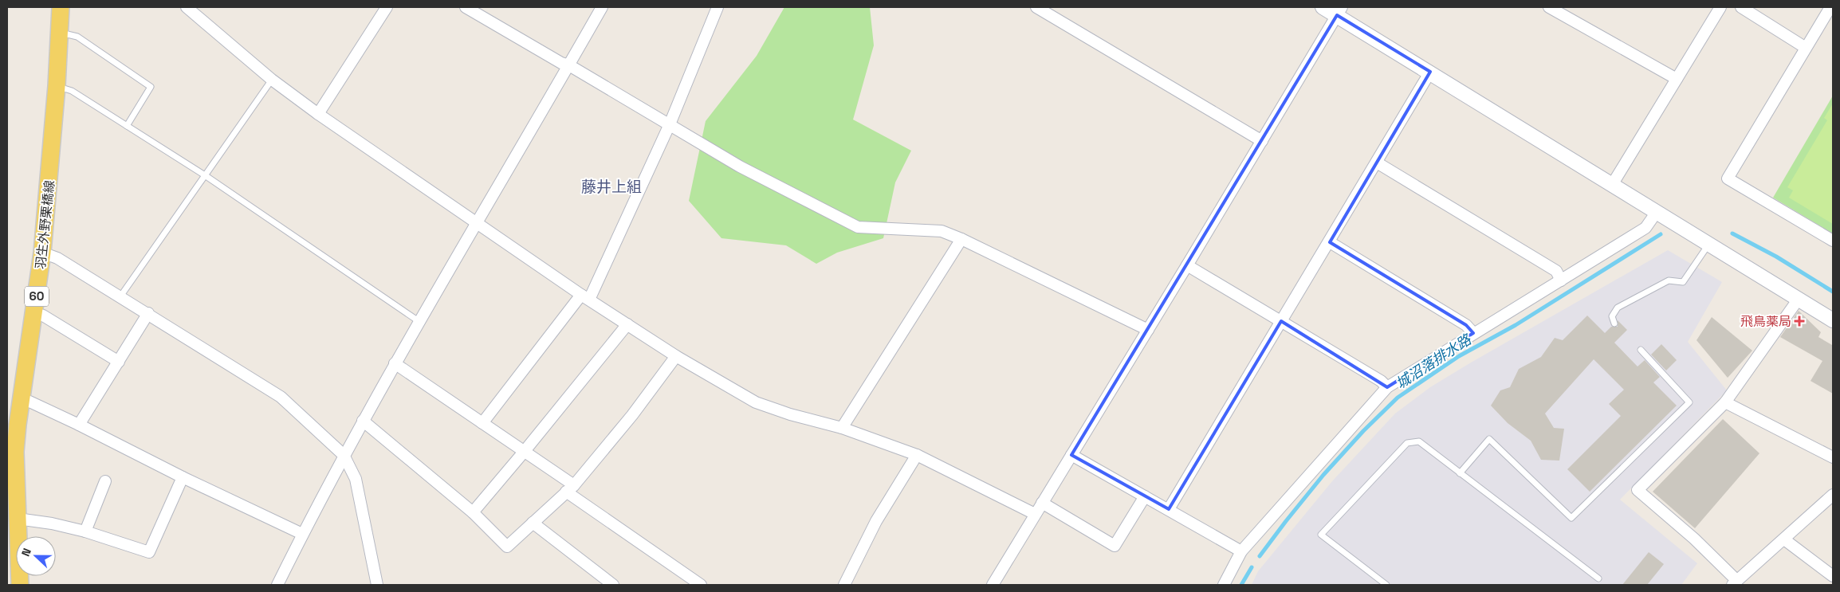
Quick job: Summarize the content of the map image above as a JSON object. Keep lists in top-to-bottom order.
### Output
{
  "streets": {
    "main road": ["羽生外野栗橋線", "60"]
  },
  "districts": ["藤井上組"],
  "water": ["城沼落排水路"],
  "places": {
    "health": ["飛鳥薬局"]
  },
  "north": "left"
}
